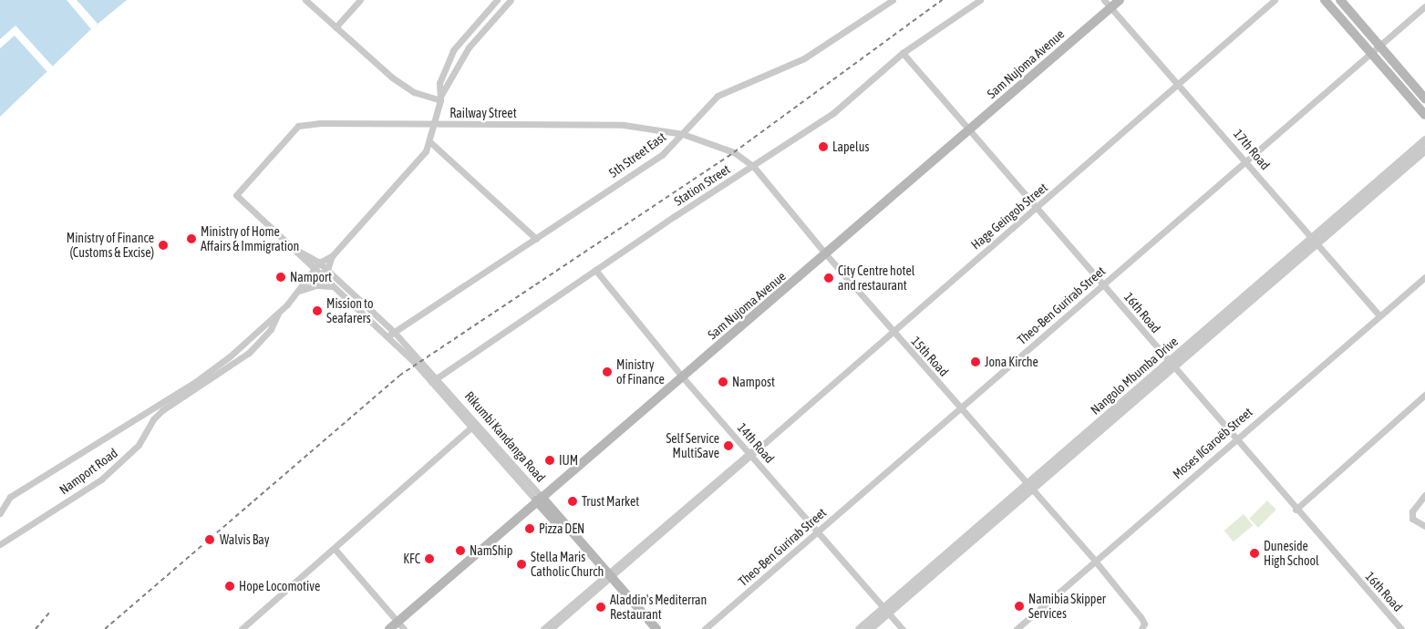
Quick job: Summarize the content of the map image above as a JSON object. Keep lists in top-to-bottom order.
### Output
{
  "streets": {
    "main road": ["Sam Nujoma Avenue", "Rikumbi Kandanga Road"],
    "street": [
      "Railway Street",
      "17th Road",
      "5th Street East",
      "Station Street",
      "Hage Geingob Street",
      "Theo-Ben Gurirab Street",
      "16th Road",
      "15th Road",
      "Nangolo Mbumba Drive",
      "14th Road",
      "Moses ǁGaroëb Street",
      "Namport Road"
    ]
  },
  "crossings": [
    ["Sam Nujoma Avenue", "17th Road"],
    ["Sam Nujoma Avenue", "16th Road"],
    ["Sam Nujoma Avenue", "15th Road"],
    ["Sam Nujoma Avenue", "Rikumbi Kandanga Road"],
    ["Sam Nujoma Avenue", "14th Road"],
    ["Railway Street", "5th Street East"],
    ["Railway Street", "Station Street"],
    ["Railway Street", "15th Road"],
    ["17th Road", "Hage Geingob Street"],
    ["17th Road", "Theo-Ben Gurirab Street"],
    ["17th Road", "Nangolo Mbumba Drive"],
    ["17th Road", "Moses ǁGaroëb Street"],
    ["5th Street East", "Rikumbi Kandanga Road"],
    ["Station Street", "16th Road"],
    ["Station Street", "15th Road"],
    ["Station Street", "Rikumbi Kandanga Road"],
    ["Station Street", "14th Road"],
    ["Hage Geingob Street", "16th Road"],
    ["Hage Geingob Street", "15th Road"],
    ["Hage Geingob Street", "Rikumbi Kandanga Road"],
    ["Hage Geingob Street", "14th Road"],
    ["Theo-Ben Gurirab Street", "16th Road"],
    ["Theo-Ben Gurirab Street", "15th Road"],
    ["Theo-Ben Gurirab Street", "14th Road"],
    ["16th Road", "Nangolo Mbumba Drive"],
    ["16th Road", "Moses ǁGaroëb Street"],
    ["15th Road", "Nangolo Mbumba Drive"],
    ["15th Road", "Moses ǁGaroëb Street"],
    ["Nangolo Mbumba Drive", "14th Road"],
    ["Rikumbi Kandanga Road", "Namport Road"]
  ],
  "places": [
    "Lapelus",
    "Ministry of Home Affairs & Immigration",
    "Ministry of Finance (Customs & Excise)",
    "Namport",
    "City Centre hotel and restaurant",
    "Mission to Seafarers",
    "Jona Kirche",
    "Ministry of Finance",
    "Nampost",
    "Self Service MultiSave",
    "IUM",
    "Trust Market",
    "Pizza DEN",
    "Walvis Bay",
    "NamShip",
    "Duneside High School",
    "KFC",
    "Stella Maris Catholic Church",
    "Hope Locomotive",
    "Namibia Skipper Services",
    "Aladdin's Mediterran Restaurant"
  ]
}
